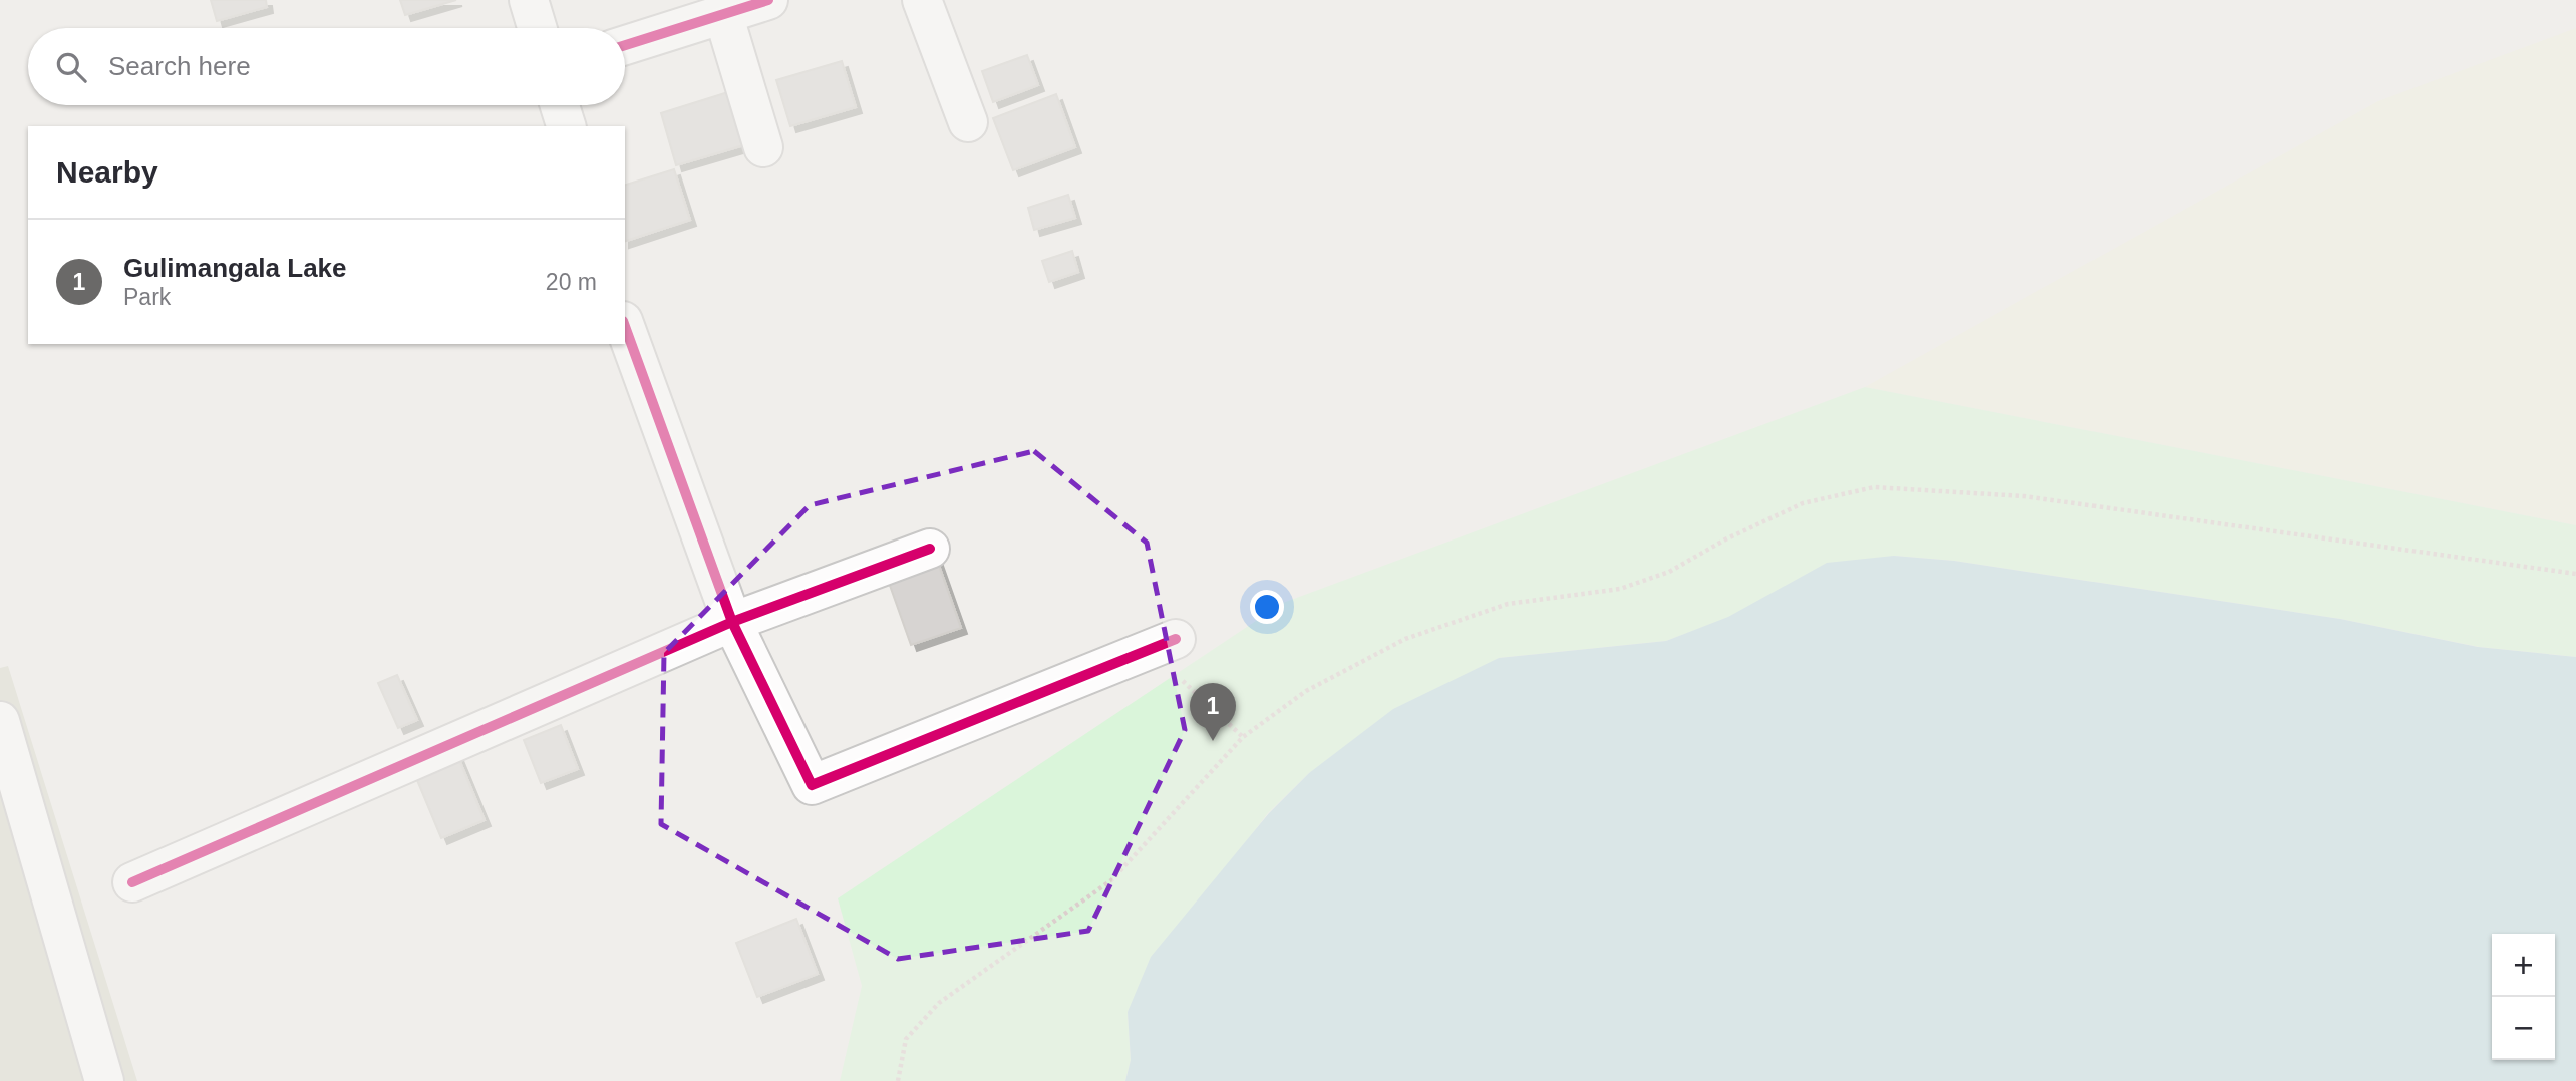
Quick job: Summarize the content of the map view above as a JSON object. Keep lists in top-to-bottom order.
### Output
{
  "page": {
    "search": "Search here",
    "heading": "Nearby",
    "list": [
      {
        "mark": "1",
        "name": "Gulimangala Lake",
        "note": "Park",
        "value": "20 m"
      }
    ],
    "pins": "1",
    "map_buttons": ["+", "−"]
  }
}
